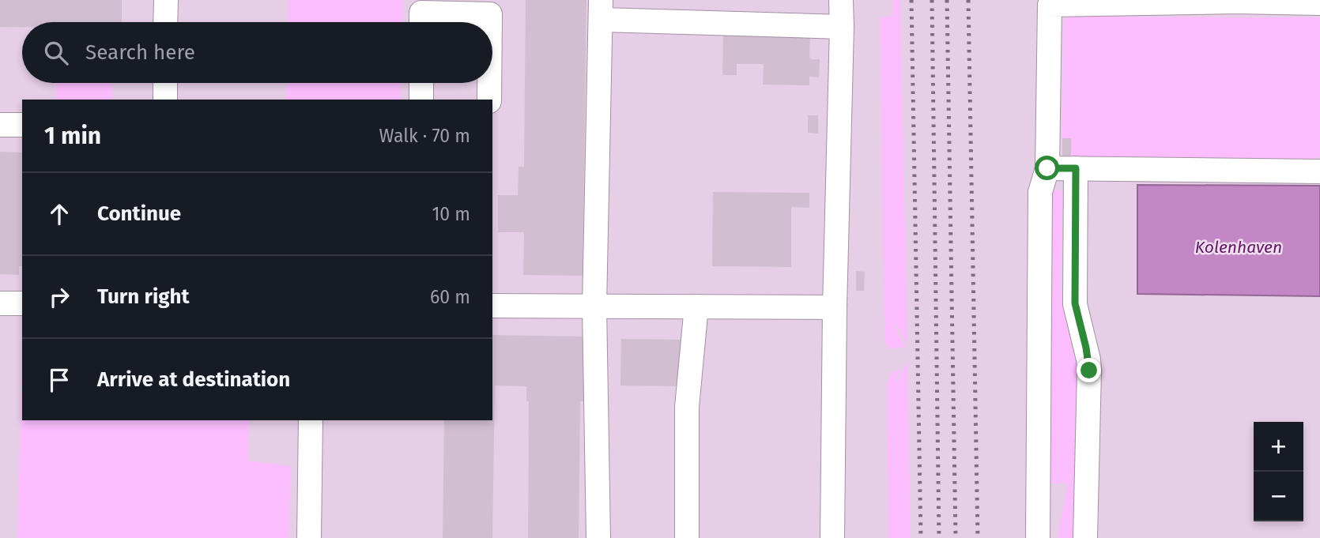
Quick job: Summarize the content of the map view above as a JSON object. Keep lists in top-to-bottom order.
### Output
{
  "water": ["Kolenhaven"],
  "page": {
    "search": "Search here",
    "heading": ["1 min", "Walk · 70 m"],
    "list": [
      ["Continue", "10 m"],
      ["Turn right", "60 m"],
      "Arrive at destination"
    ],
    "map_buttons": ["+", "−"]
  }
}
